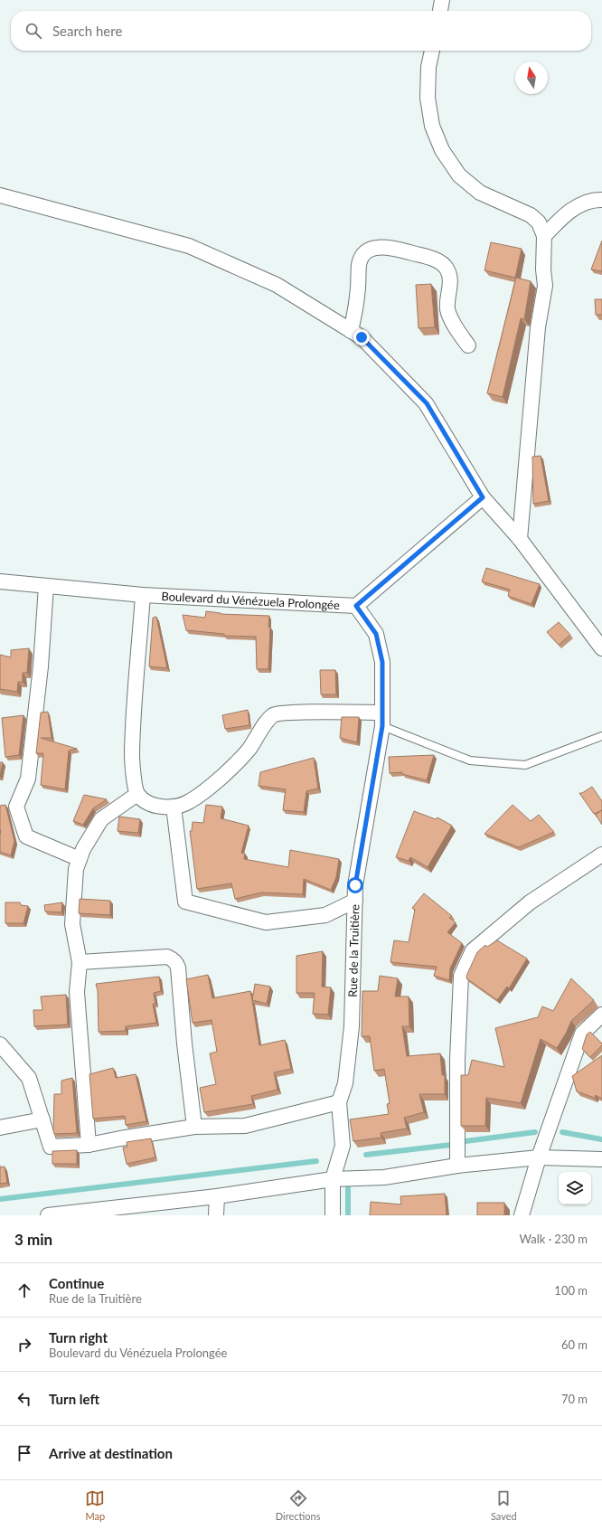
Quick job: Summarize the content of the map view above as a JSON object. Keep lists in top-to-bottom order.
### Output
{
  "streets": {
    "street": ["Boulevard du Vénézuela Prolongée", "Rue de la Truitière"]
  },
  "crossings": [
    ["Boulevard du Vénézuela Prolongée", "Rue de la Truitière"]
  ],
  "north": "top",
  "page": {
    "search": "Search here",
    "heading": ["3 min", "Walk · 230 m"],
    "list": [
      ["Continue", "Rue de la Truitière", "100 m"],
      ["Turn right", "Boulevard du Vénézuela Prolongée", "60 m"],
      ["Turn left", "70 m"],
      "Arrive at destination"
    ],
    "nav": ["Map", "Directions", "Saved"]
  }
}
